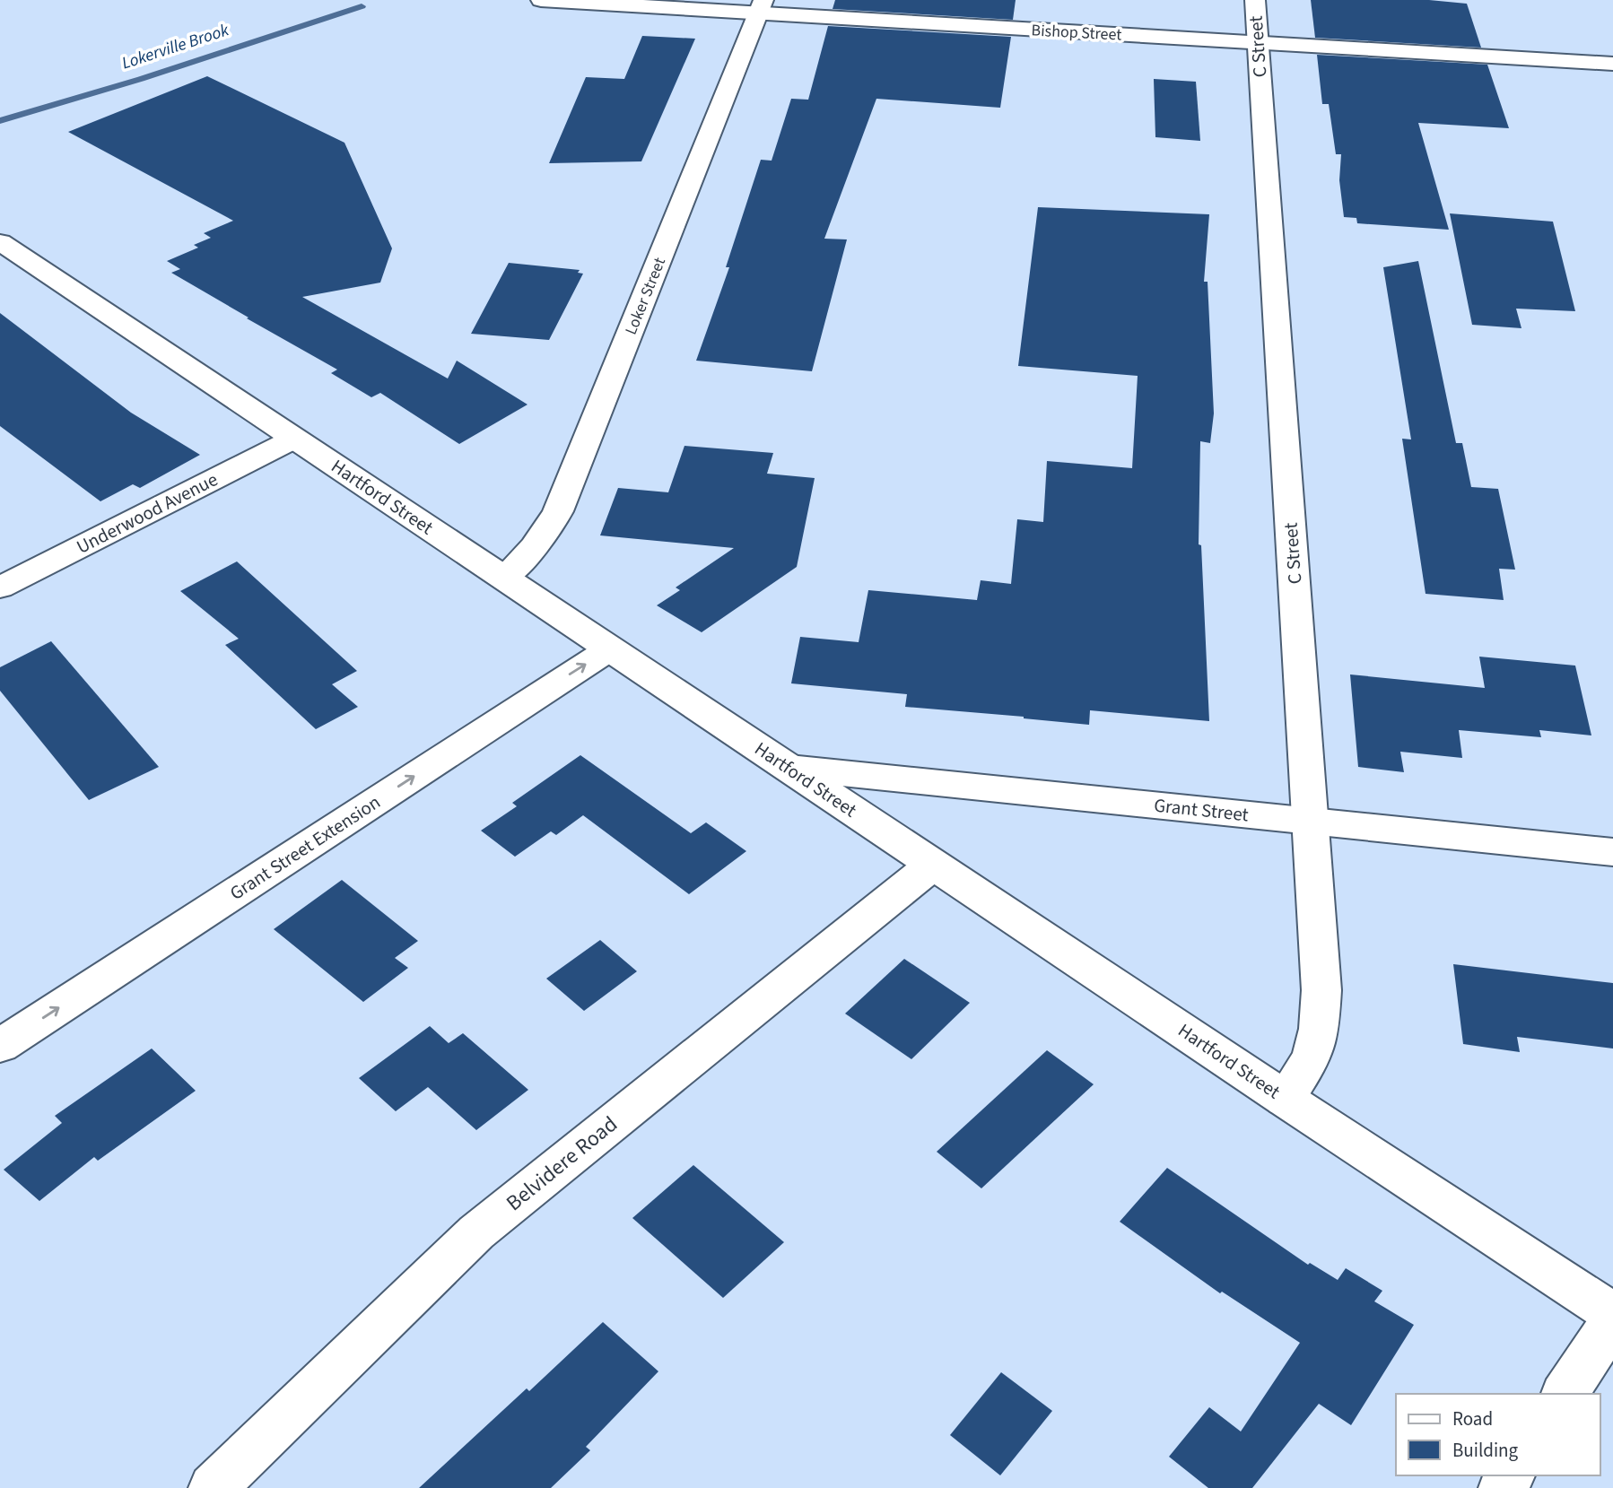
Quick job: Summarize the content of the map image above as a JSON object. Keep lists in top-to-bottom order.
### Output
{
  "streets": {
    "street": [
      "Bishop Street",
      "C Street",
      "Loker Street",
      "Hartford Street",
      "Underwood Avenue",
      "Grant Street",
      "Grant Street Extension",
      "Belvidere Road"
    ]
  },
  "crossings": [
    ["Bishop Street", "C Street"],
    ["Bishop Street", "Loker Street"],
    ["C Street", "Hartford Street"],
    ["C Street", "Grant Street"],
    ["Loker Street", "Hartford Street"],
    ["Hartford Street", "Underwood Avenue"],
    ["Hartford Street", "Grant Street"],
    ["Hartford Street", "Grant Street Extension"],
    ["Hartford Street", "Belvidere Road"]
  ],
  "one_way": ["Grant Street Extension"],
  "water": ["Lokerville Brook"],
  "legend": ["Road", "Building"]
}
